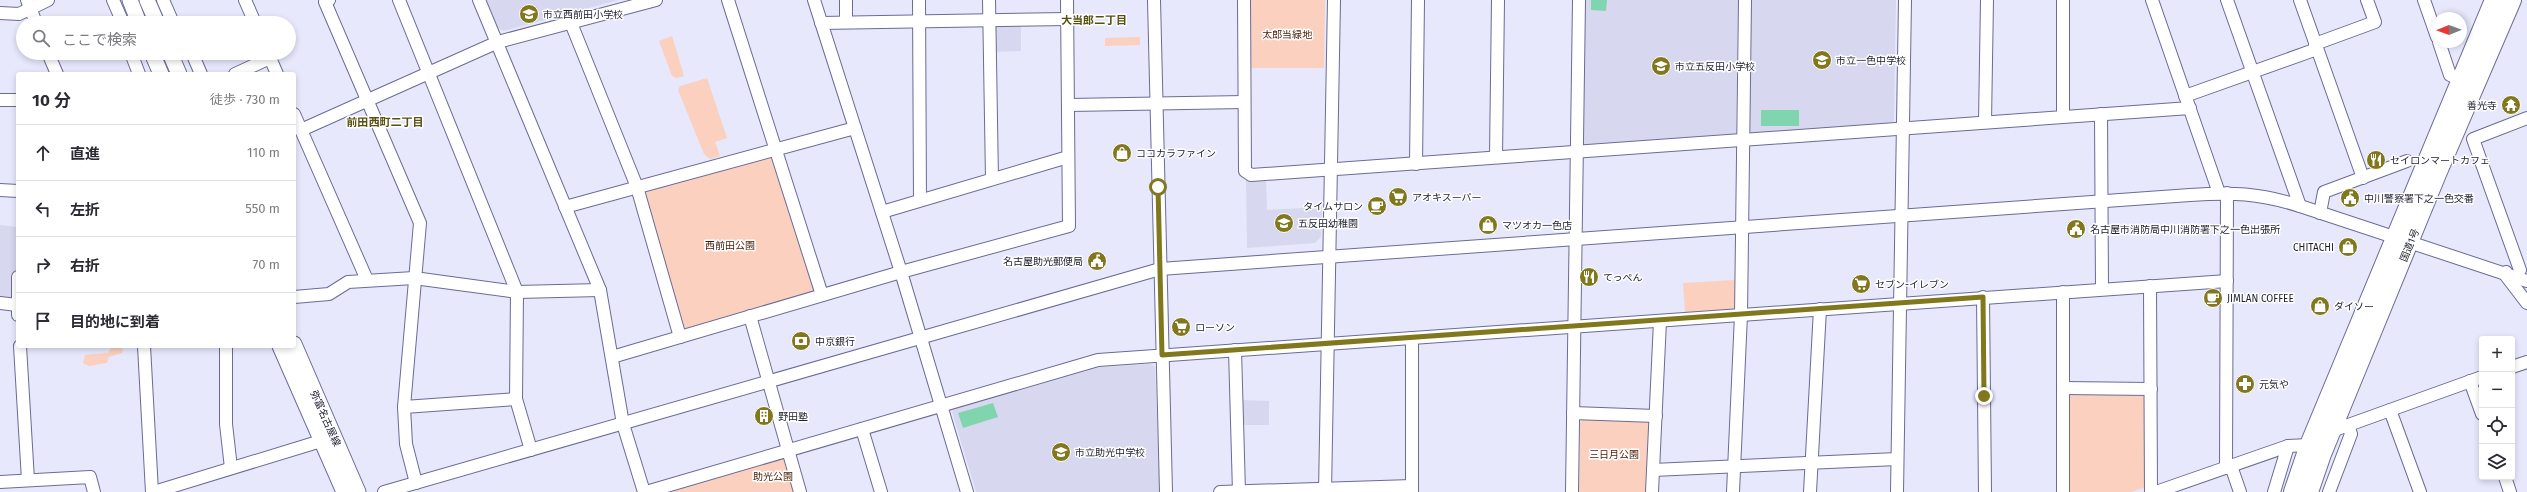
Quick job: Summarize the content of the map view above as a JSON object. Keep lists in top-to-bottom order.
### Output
{
  "streets": {
    "highway": ["国道1号"],
    "main road": ["弥富名古屋線"]
  },
  "districts": ["大当郎二丁目", "前田西町二丁目"],
  "parks": [
    "太郎当緑地",
    "西前田公園",
    "三日月公園",
    "助光公園"
  ],
  "places": {
    "school or university": [
      "市立西前田小学校",
      "市立一色中学校",
      "市立五反田小学校",
      "五反田幼稚園",
      "市立助光中学校"
    ],
    "temple": ["善光寺"],
    "shop": [
      "ココカラファイン",
      "マツオカ一色店",
      "CHITACHI",
      "ダイソー"
    ],
    "restaurant": ["セイロンマートカフェ", "てっぺん"],
    "supermarket": ["アオキスーパー", "セブン-イレブン", "ローソン"],
    "public building": ["中川警察署下之一色交番", "名古屋市消防局中川消防署下之一色出張所", "名古屋助光郵便局"],
    "cafe": ["タイムサロン", "JIMLAN COFFEE"],
    "bank": ["中京銀行"],
    "pharmacy": ["元気や"],
    "building": ["野田塾"]
  },
  "north": "left",
  "page": {
    "search": "ここで検索",
    "heading": ["10 分", "徒歩 · 730 m"],
    "list": [
      ["直進", "110 m"],
      ["左折", "550 m"],
      ["右折", "70 m"],
      "目的地に到着"
    ],
    "map_buttons": ["+", "−"]
  }
}
